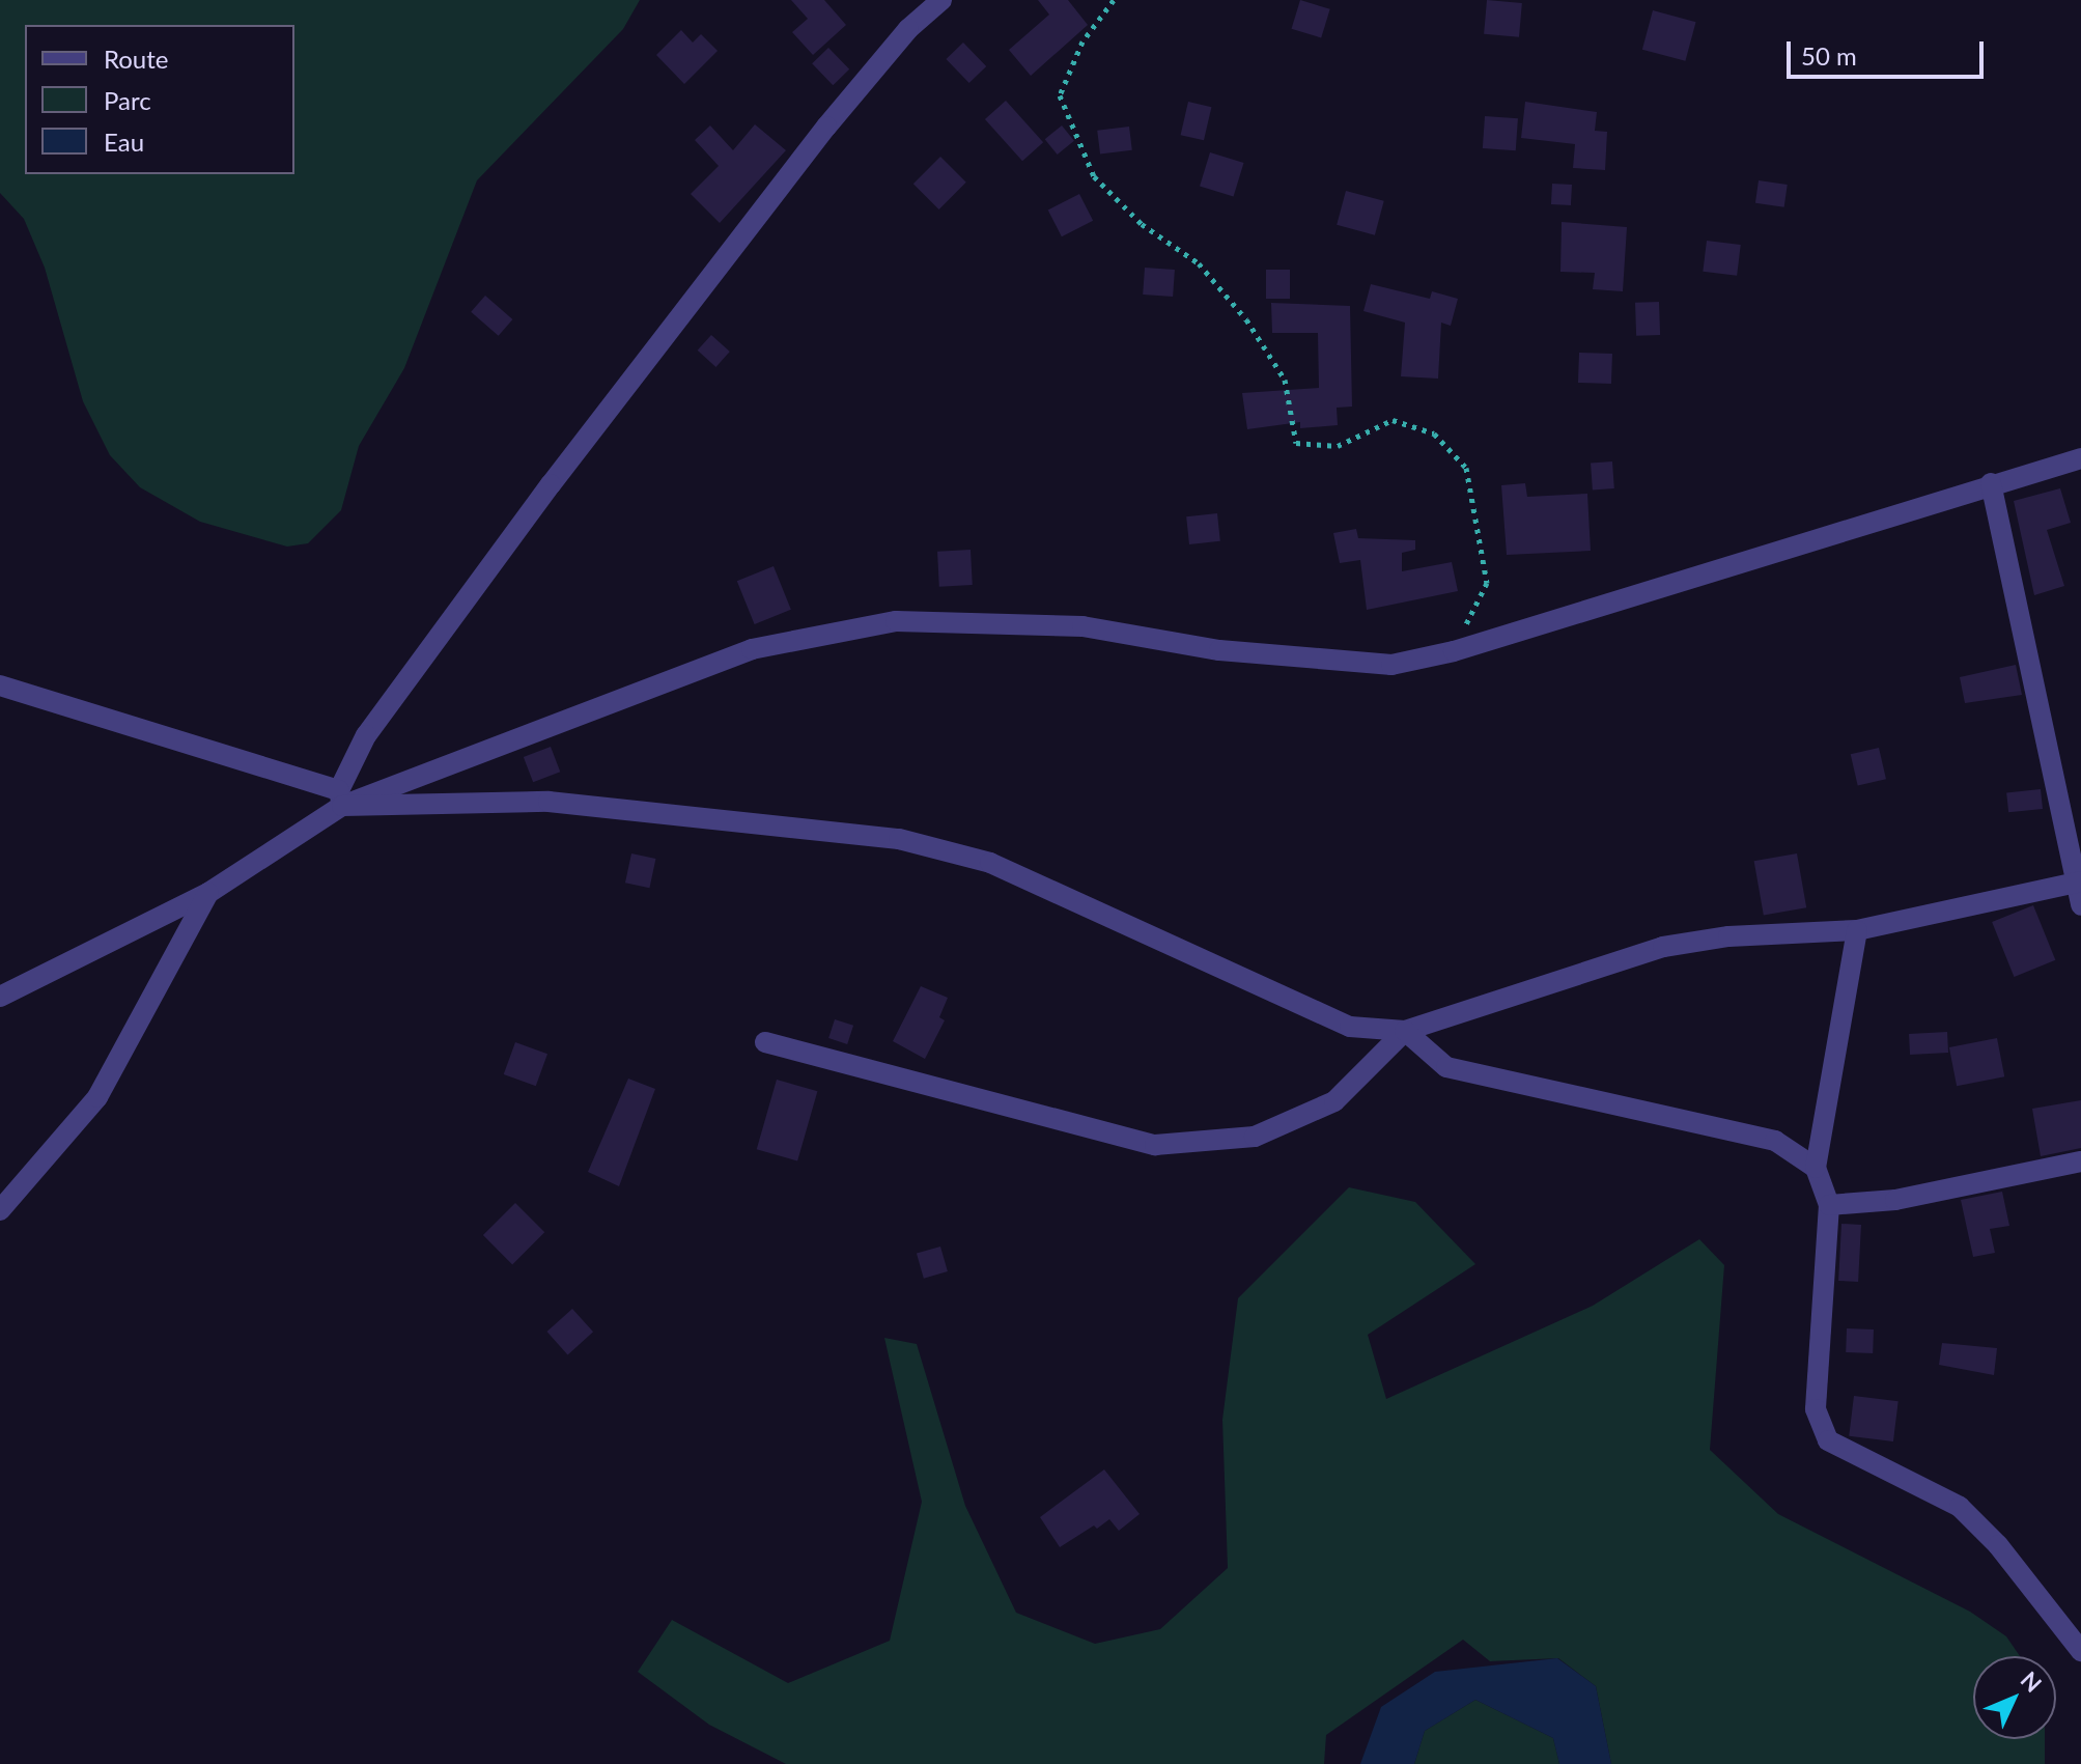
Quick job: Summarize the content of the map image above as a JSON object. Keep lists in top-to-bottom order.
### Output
{
  "legend": ["Route", "Parc", "Eau"],
  "scale_bar": "50 m",
  "north": "top right"
}
